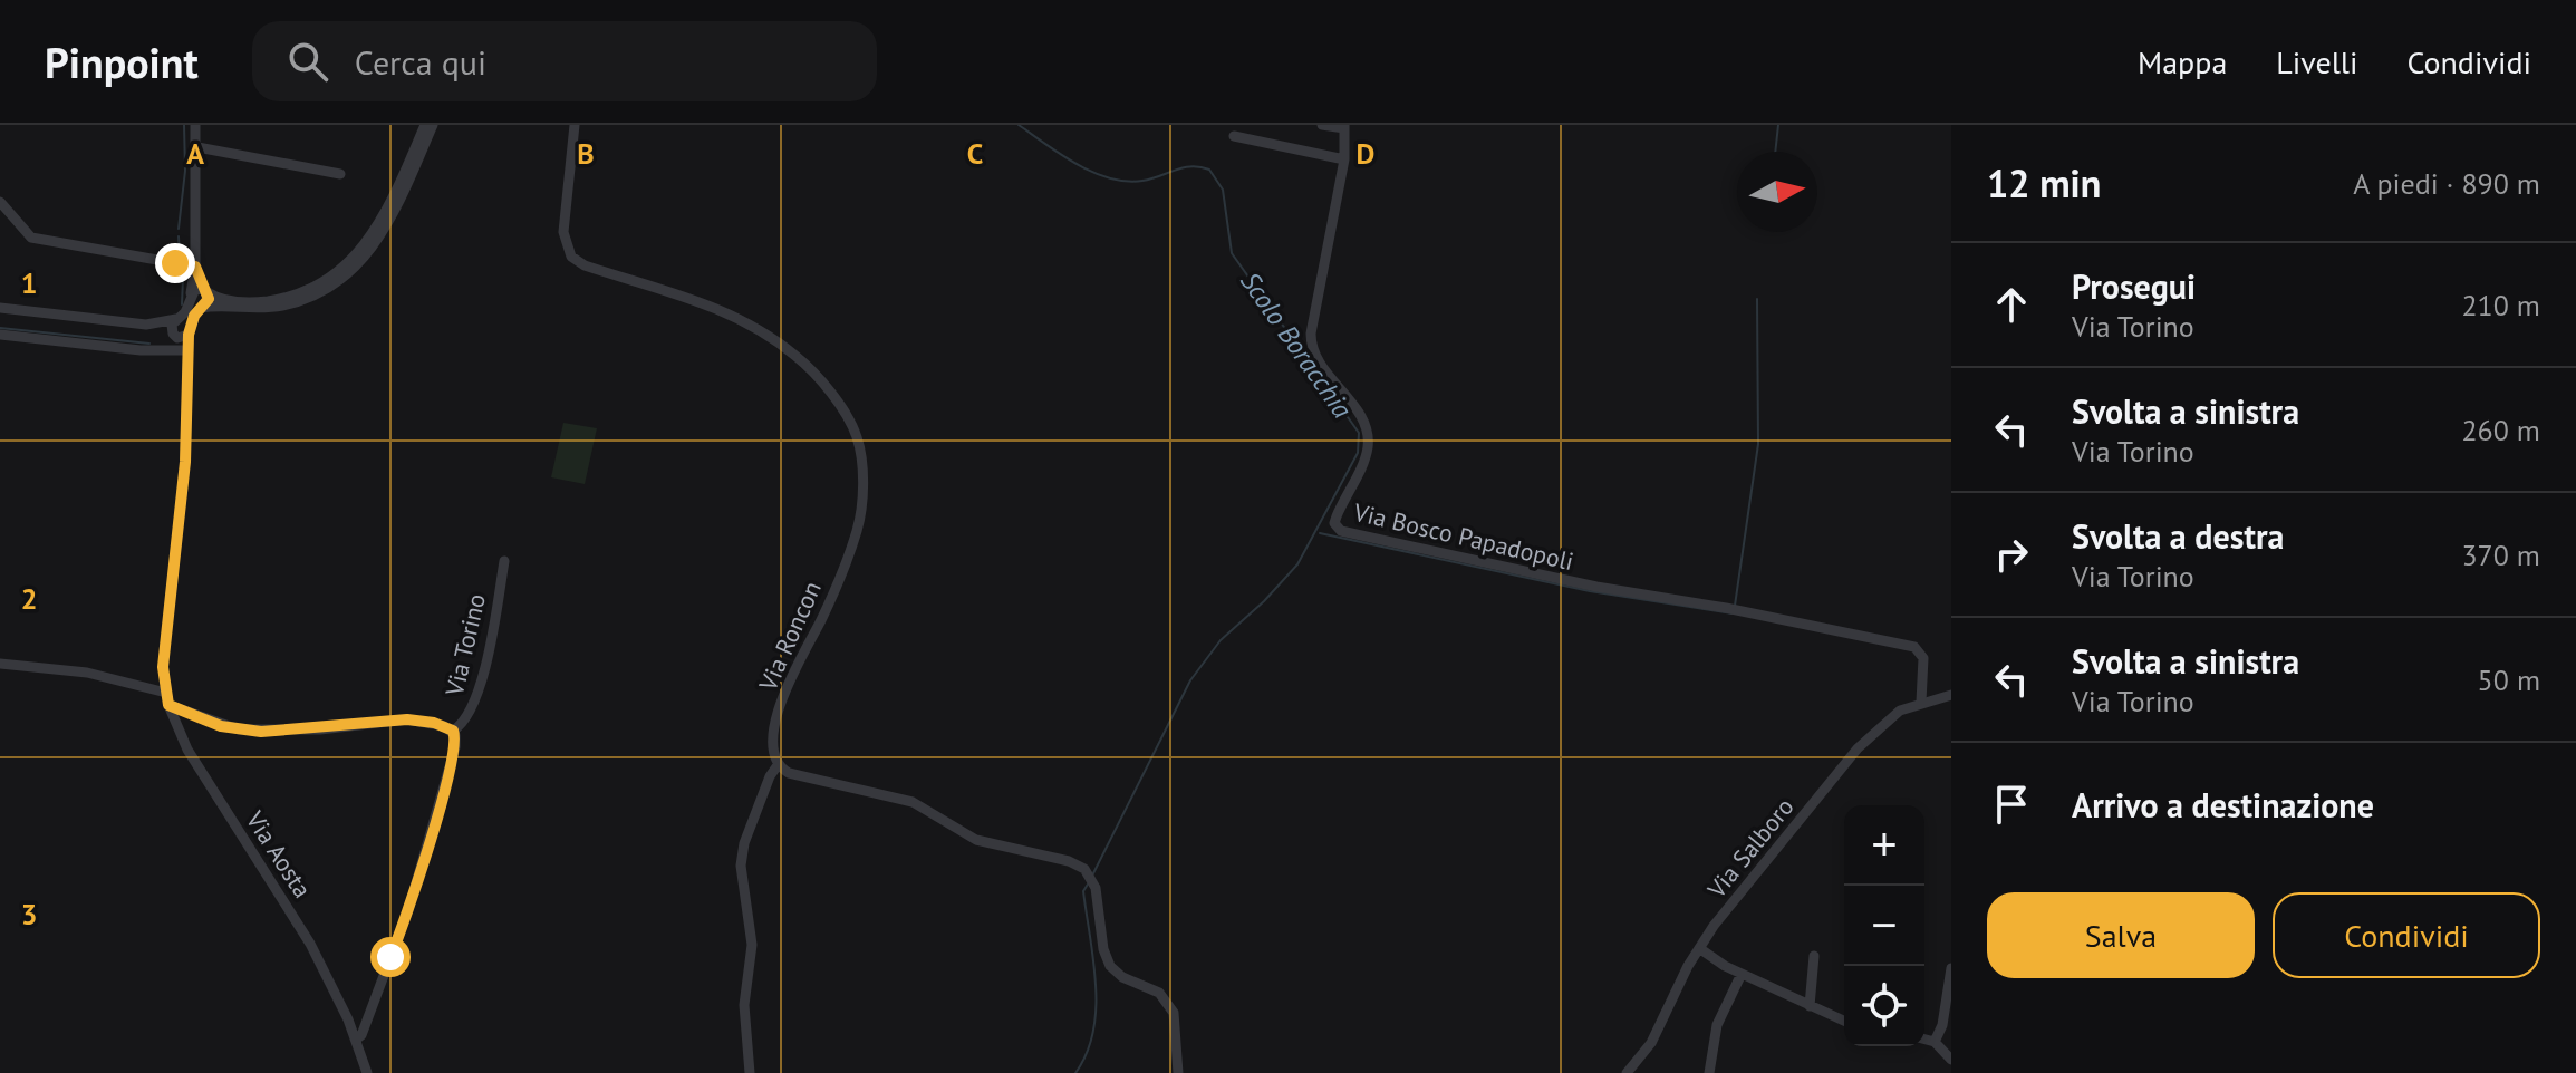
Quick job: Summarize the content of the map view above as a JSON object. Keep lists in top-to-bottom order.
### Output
{
  "streets": {
    "street": [
      "Via Bosco Papadopoli",
      "Via Roncon",
      "Via Torino",
      "Via Salboro",
      "Via Aosta"
    ]
  },
  "crossings": [
    ["Via Bosco Papadopoli", "Via Salboro"],
    ["Via Torino", "Via Aosta"]
  ],
  "water": ["Scolo Boracchia"],
  "north": "right",
  "page": {
    "header": "Pinpoint",
    "search": "Cerca qui",
    "nav": ["Mappa", "Livelli", "Condividi"],
    "heading": ["12 min", "A piedi · 890 m"],
    "list": [
      ["Prosegui", "Via Torino", "210 m"],
      ["Svolta a sinistra", "Via Torino", "260 m"],
      ["Svolta a destra", "Via Torino", "370 m"],
      ["Svolta a sinistra", "Via Torino", "50 m"],
      "Arrivo a destinazione"
    ],
    "map_buttons": ["+", "−"],
    "buttons": ["Salva", "Condividi"]
  },
  "grid": {
    "columns": [
      "A",
      "B",
      "C",
      "D"
    ],
    "rows": ["1", "2", "3"]
  }
}
